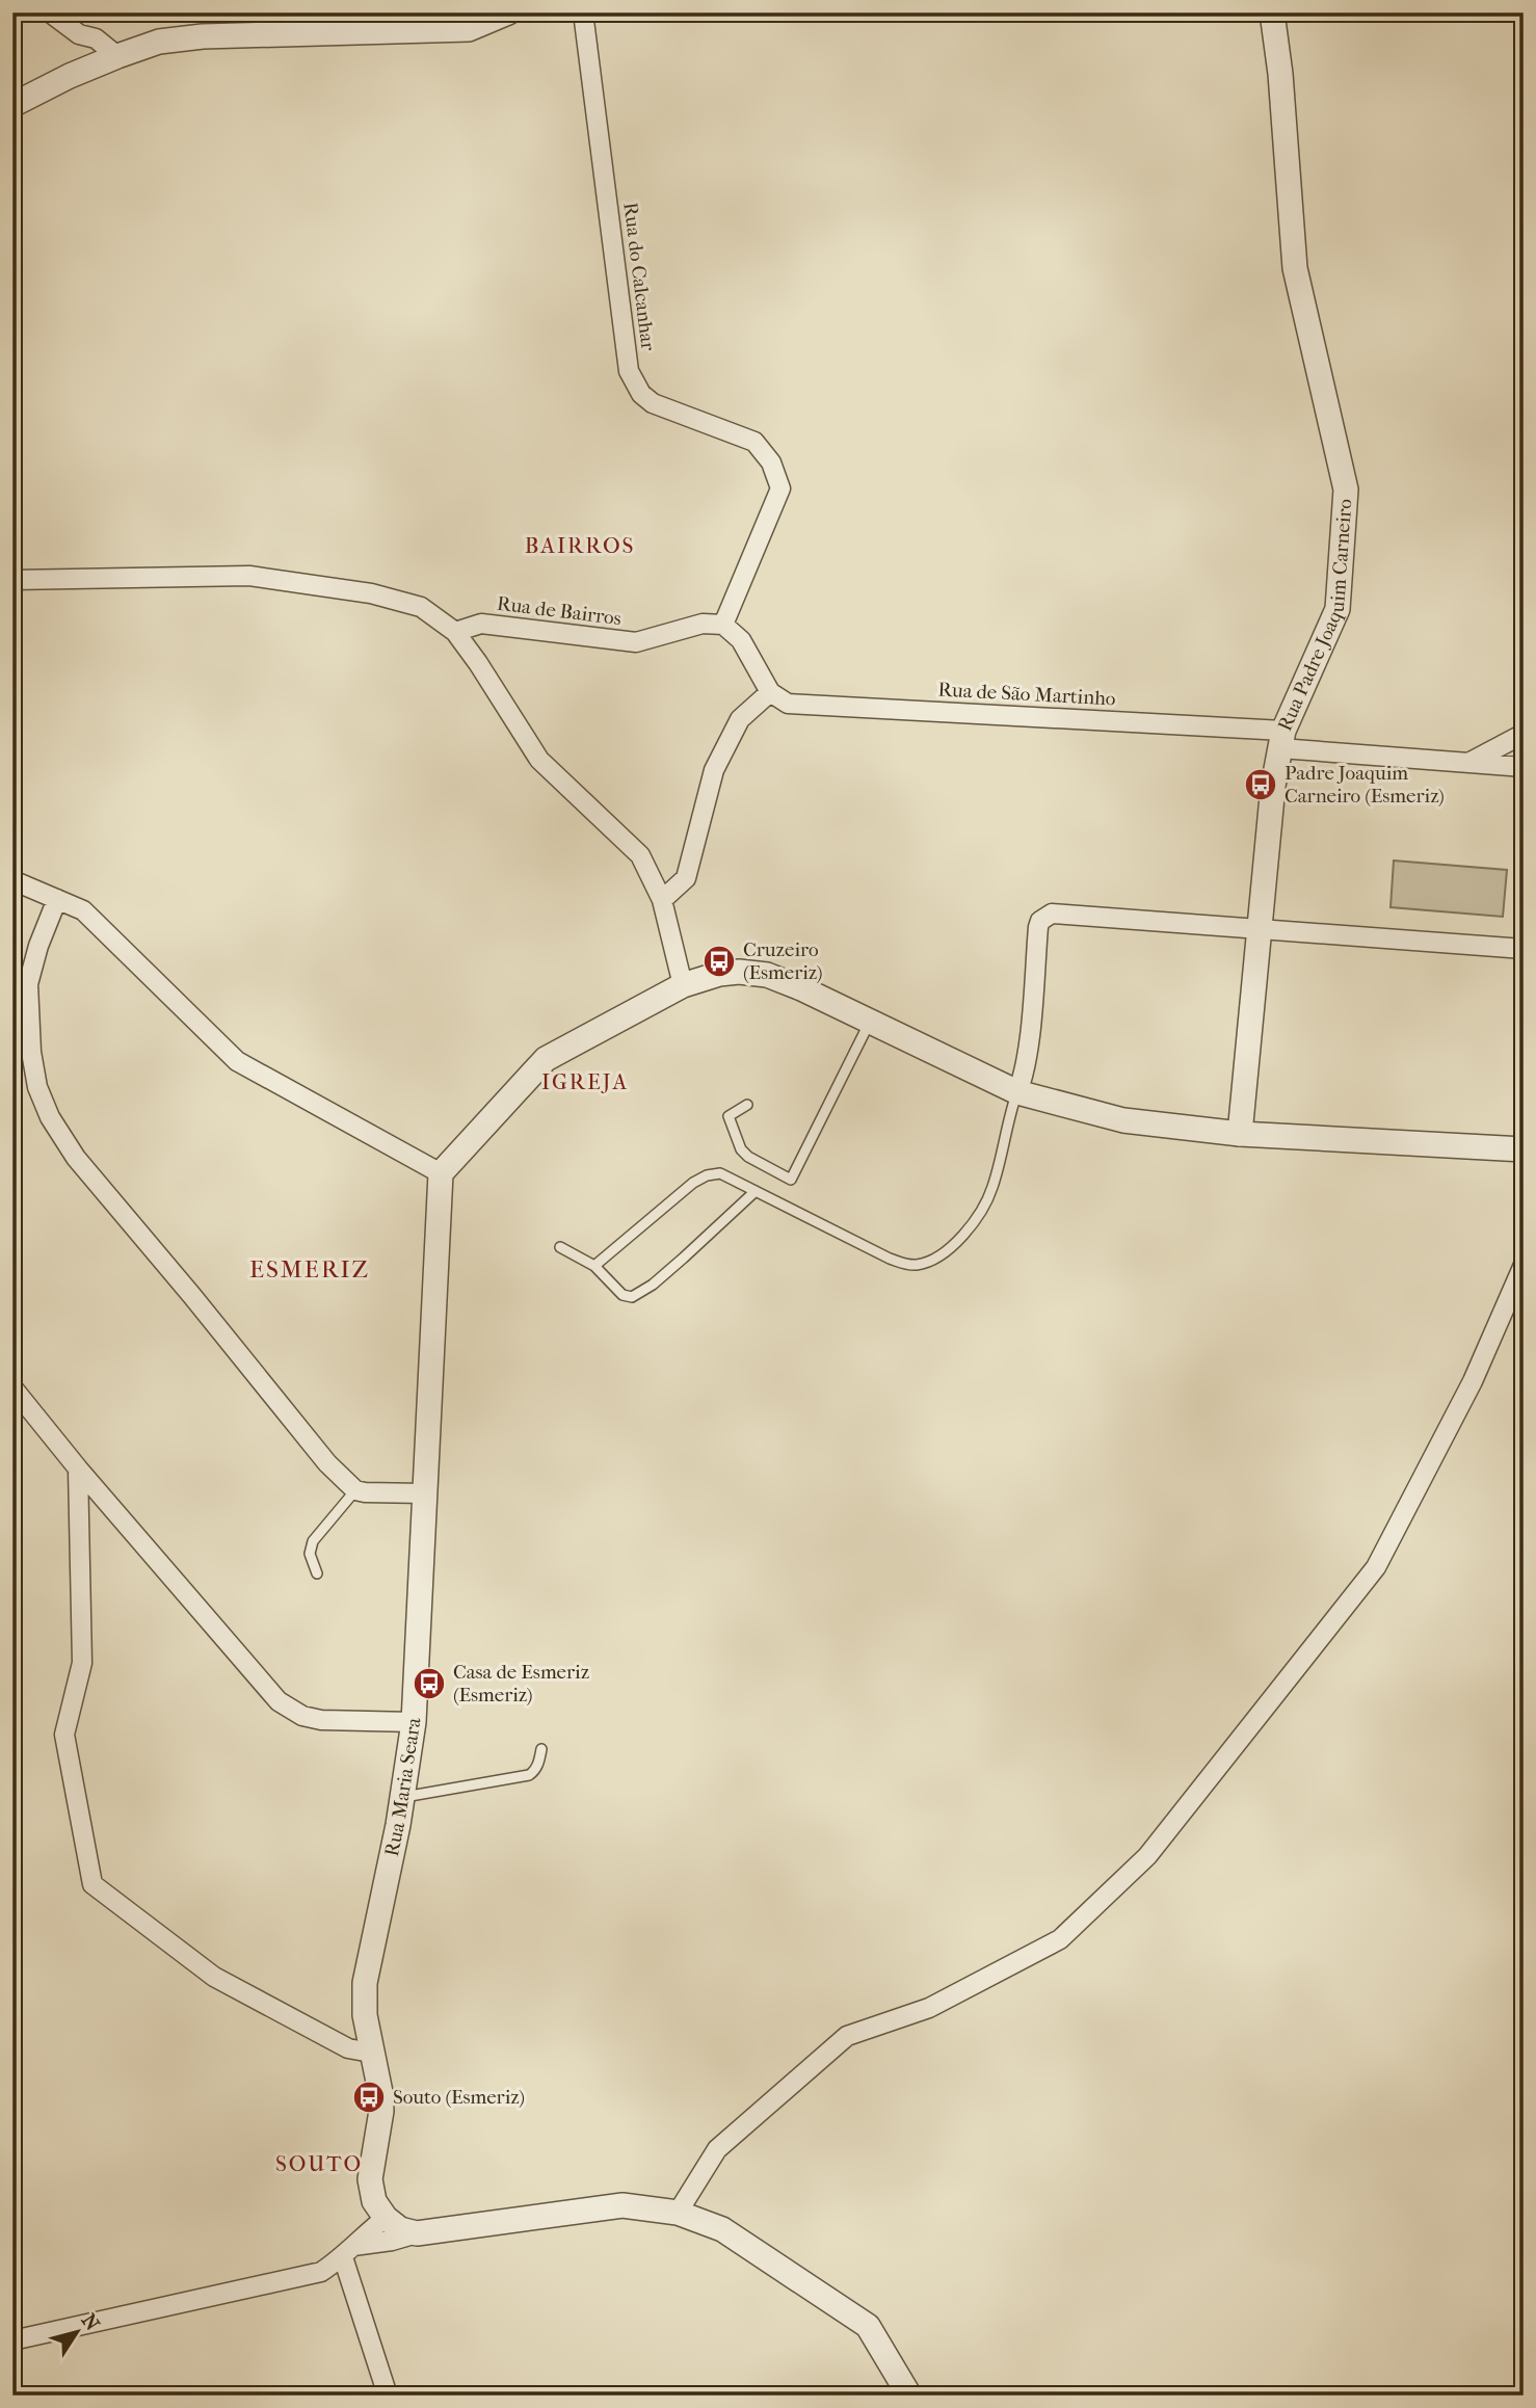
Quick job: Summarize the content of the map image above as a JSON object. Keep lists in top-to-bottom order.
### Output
{
  "streets": {
    "street": [
      "Rua do Calcanhar",
      "Rua de Bairros",
      "Rua Padre Joaquim Carneiro",
      "Rua de São Martinho",
      "Rua Maria Seara"
    ]
  },
  "crossings": [
    ["Rua do Calcanhar", "Rua de Bairros"],
    ["Rua Padre Joaquim Carneiro", "Rua de São Martinho"]
  ],
  "districts": [
    "BAIRROS",
    "IGREJA",
    "ESMERIZ",
    "SOUTO"
  ],
  "places": {
    "bus stop": [
      "Padre Joaquim Carneiro (Esmeriz)",
      "Cruzeiro (Esmeriz)",
      "Casa de Esmeriz (Esmeriz)",
      "Souto (Esmeriz)"
    ]
  },
  "north": "top right"
}
